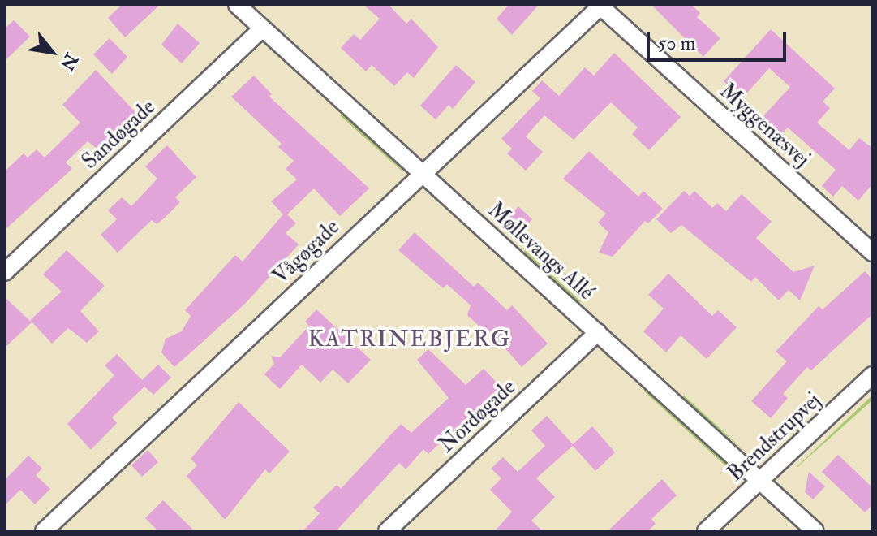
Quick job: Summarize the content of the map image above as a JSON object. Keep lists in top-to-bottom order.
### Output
{
  "streets": {
    "street": [
      "Myggenæsvej",
      "Sandøgade",
      "Møllevangs Allé",
      "Vågøgade",
      "Nordøgade",
      "Brendstrupvej"
    ]
  },
  "crossings": [
    ["Myggenæsvej", "Vågøgade"],
    ["Sandøgade", "Møllevangs Allé"],
    ["Møllevangs Allé", "Vågøgade"],
    ["Møllevangs Allé", "Nordøgade"],
    ["Møllevangs Allé", "Brendstrupvej"]
  ],
  "districts": ["KATRINEBJERG"],
  "scale_bar": "50 m",
  "north": "bottom right"
}
